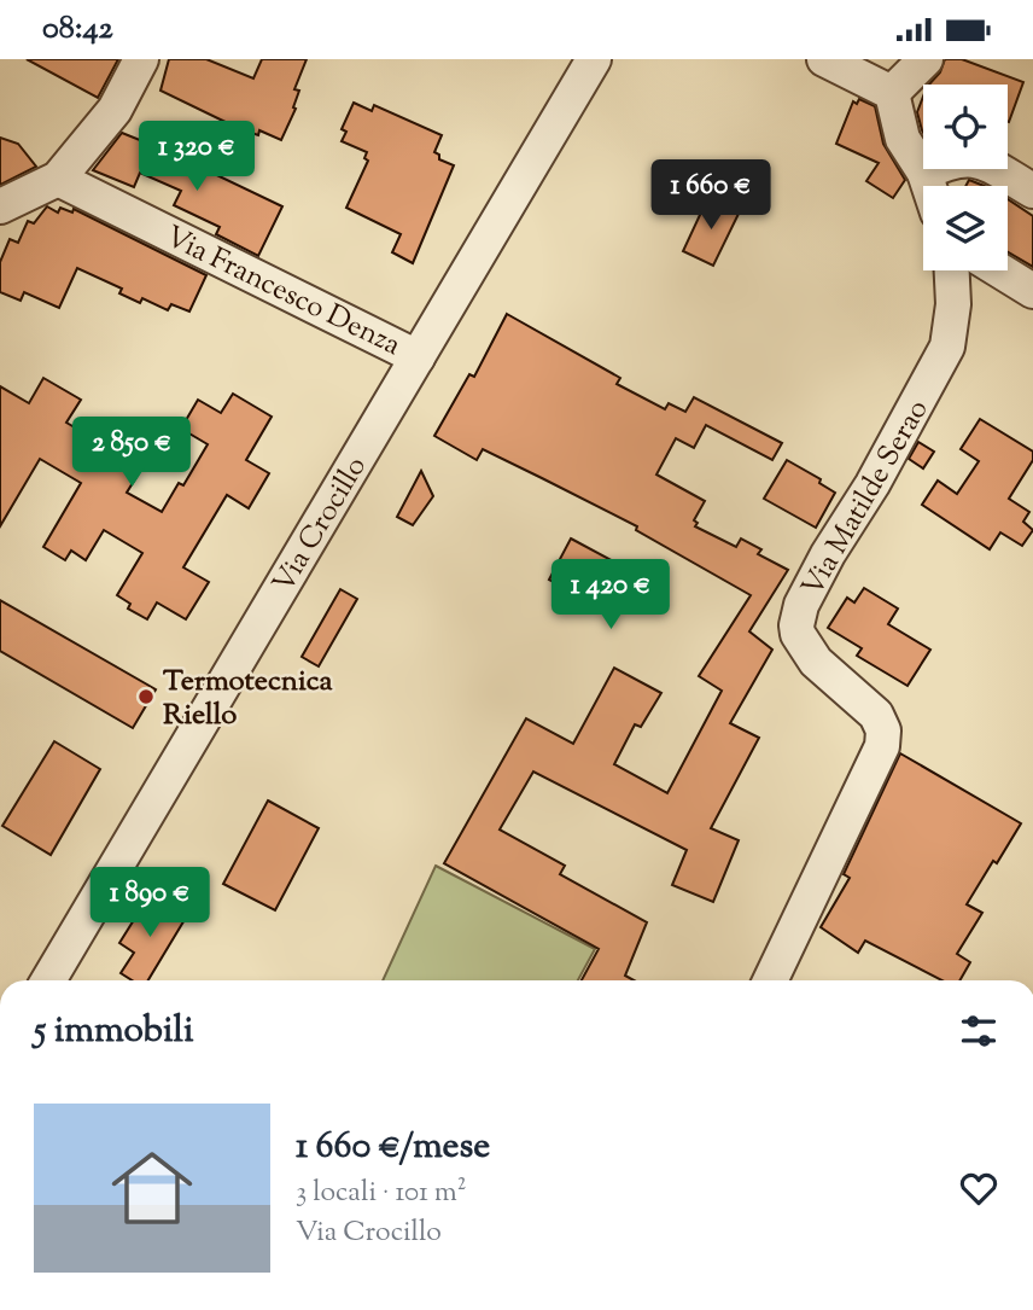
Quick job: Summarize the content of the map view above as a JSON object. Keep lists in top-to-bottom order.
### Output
{
  "streets": {
    "street": ["Via Francesco Denza", "Via Matilde Serao", "Via Crocillo"]
  },
  "crossings": [
    ["Via Francesco Denza", "Via Crocillo"]
  ],
  "places": ["Termotecnica Riello"],
  "page": {
    "status": "08:42",
    "price": [
      "1 320 €",
      "1 660 €",
      "2 850 €",
      "1 420 €",
      "1 890 €"
    ],
    "heading": "5 immobili",
    "list": [
      {
        "name": "1 660 €/mese",
        "note": "3 locali · 101 m² · Via Crocillo"
      }
    ]
  }
}
